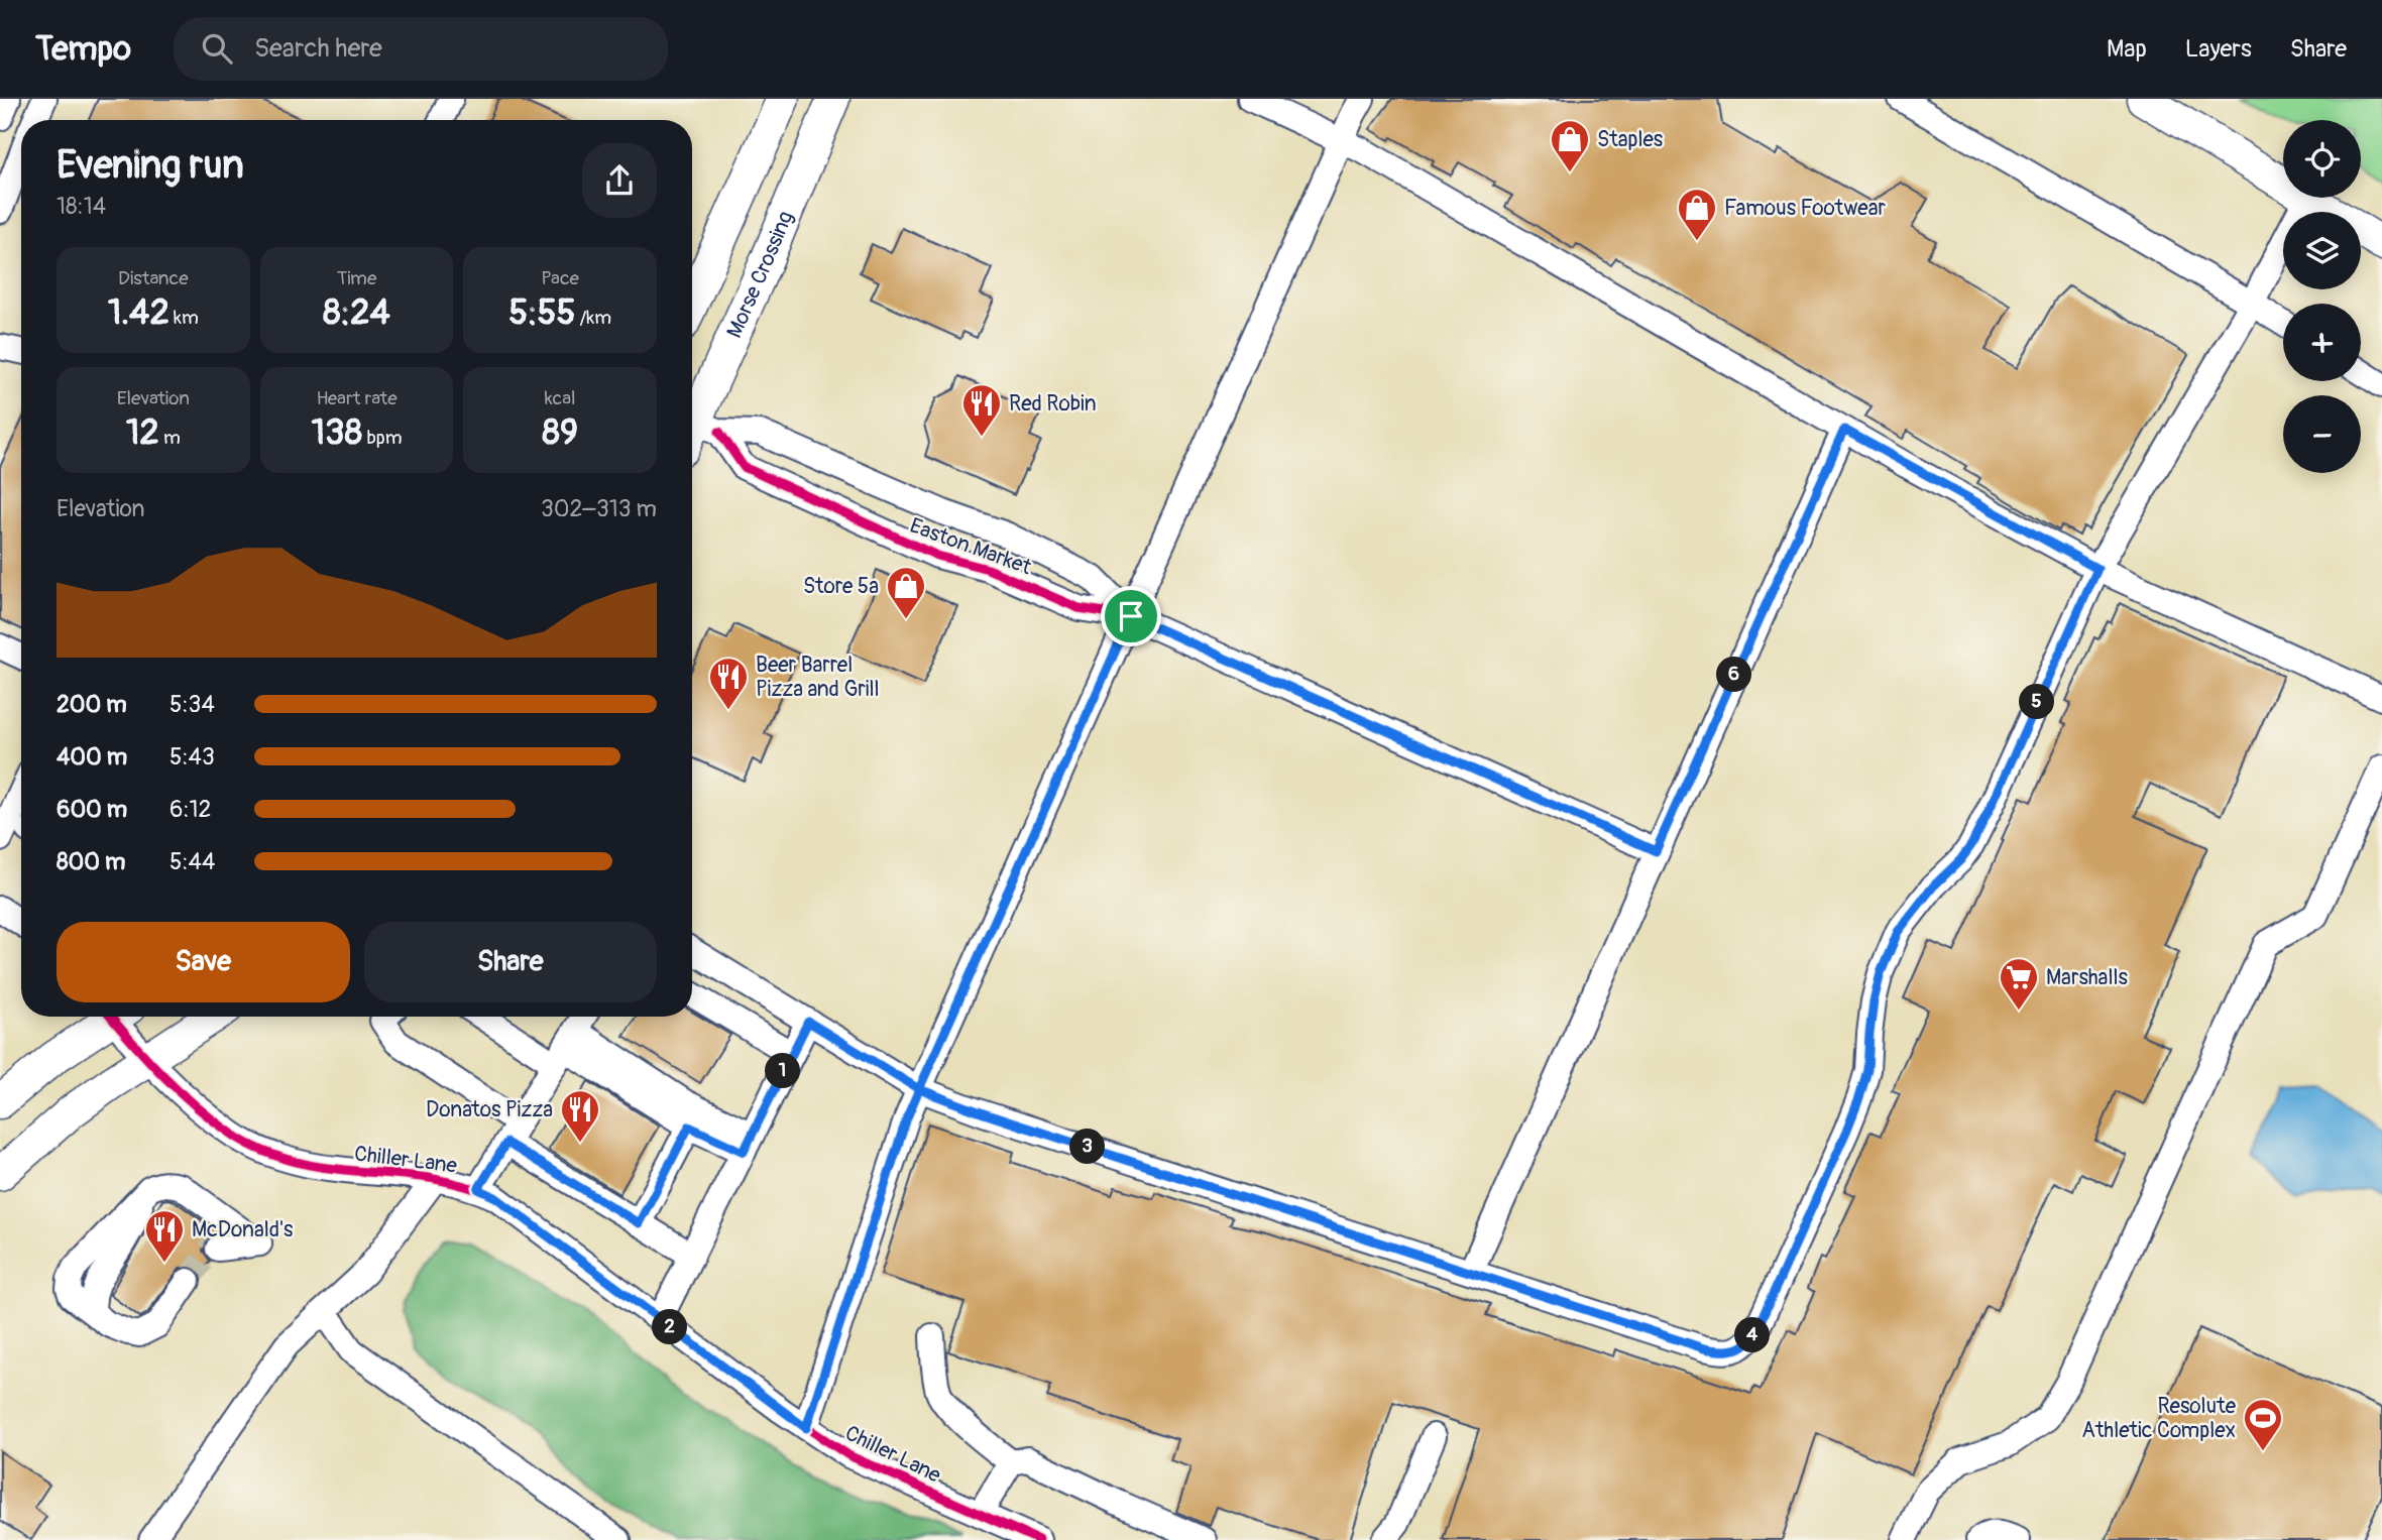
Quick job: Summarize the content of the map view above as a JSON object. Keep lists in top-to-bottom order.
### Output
{
  "streets": {
    "main road": ["Morse Crossing"],
    "street": ["Easton Market", "Chiller Lane"]
  },
  "crossings": [
    ["Morse Crossing", "Easton Market"]
  ],
  "places": {
    "shop": ["Staples", "Famous Footwear", "Store 5a"],
    "restaurant": [
      "Red Robin",
      "Beer Barrel Pizza and Grill",
      "Donatos Pizza",
      "McDonald's"
    ],
    "supermarket": ["Marshalls"],
    "sports": ["Resolute Athletic Complex"]
  },
  "page": {
    "header": "Tempo",
    "search": "Search here",
    "nav": ["Map", "Layers", "Share"],
    "map_buttons": ["+", "−"],
    "heading": ["Evening run", "18:14"],
    "stats": [
      ["Distance", "1.42 km"],
      ["Time", "8:24"],
      ["Pace", "5:55 /km"],
      ["Elevation", "12 m"],
      ["Heart rate", "138 bpm"],
      ["kcal", "89"]
    ],
    "chart": ["Elevation", "302–313 m"],
    "pins": [
      "6",
      "5",
      "1",
      "3",
      "2",
      "4"
    ],
    "list": [
      {
        "name": "200 m",
        "note": "5:34"
      },
      {
        "name": "400 m",
        "note": "5:43"
      },
      {
        "name": "600 m",
        "note": "6:12"
      },
      {
        "name": "800 m",
        "note": "5:44"
      }
    ],
    "buttons": ["Save", "Share"]
  }
}
